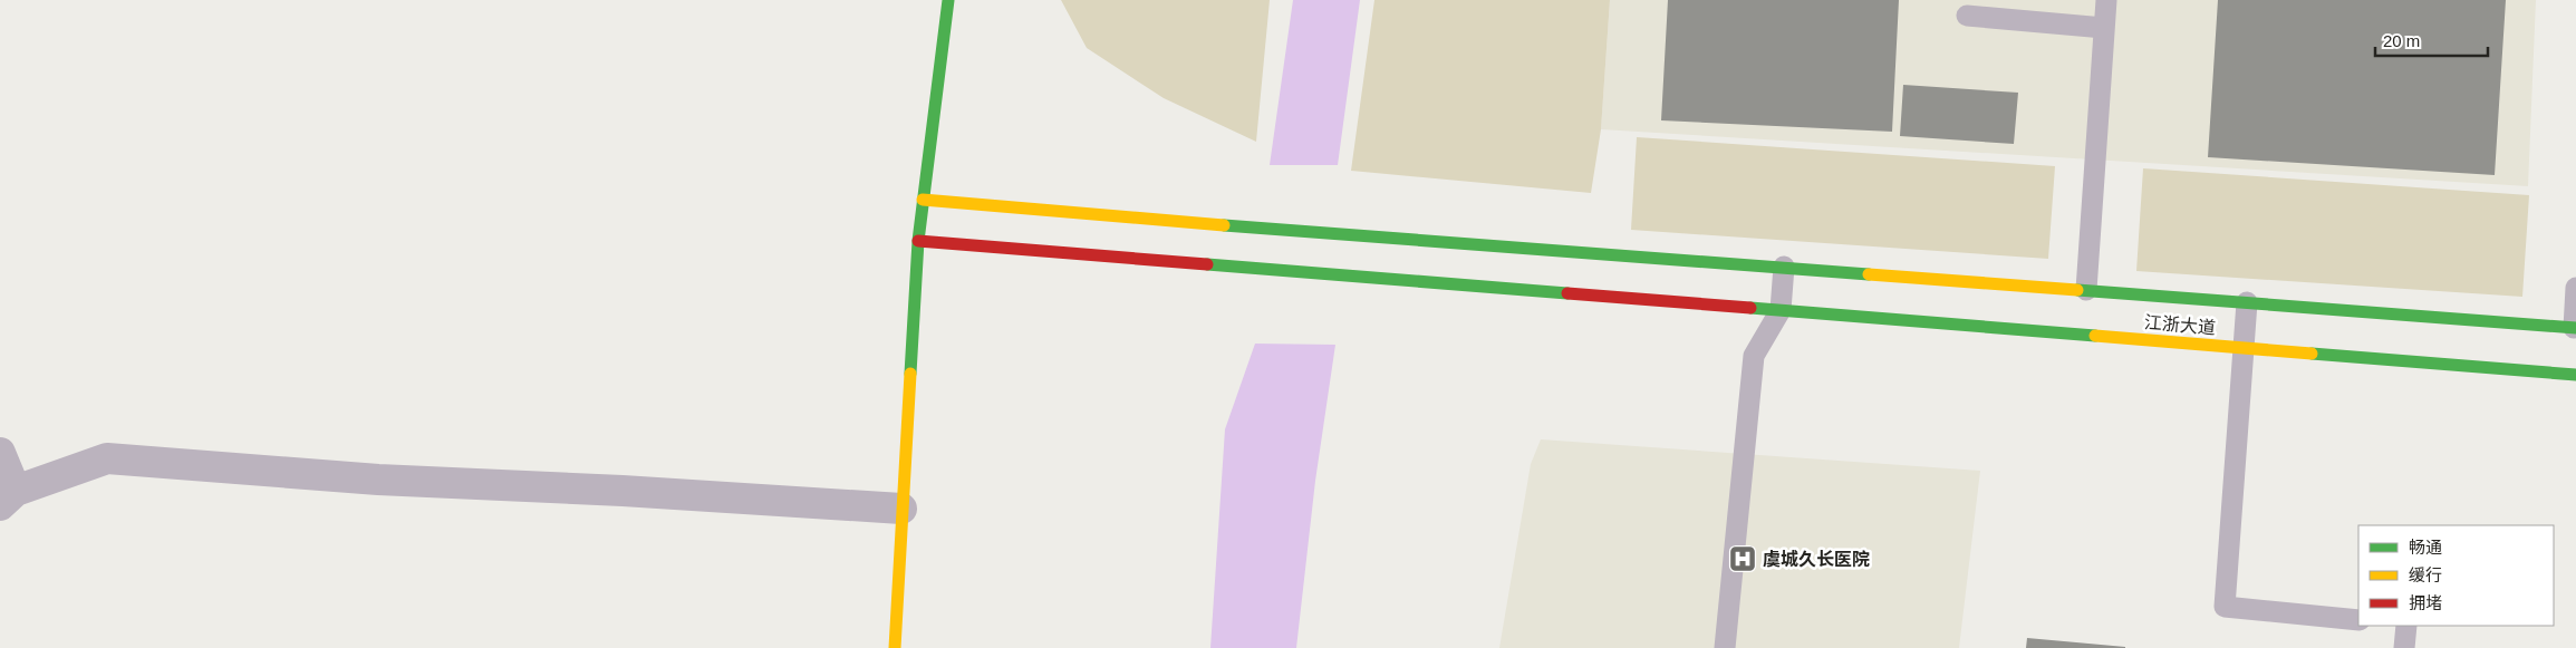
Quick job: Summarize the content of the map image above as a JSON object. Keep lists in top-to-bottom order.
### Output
{
  "streets": {
    "main road": ["江浙大道"]
  },
  "places": {
    "hospital": ["虞城久长医院"]
  },
  "legend": ["畅通", "缓行", "拥堵"],
  "scale_bar": "20 m"
}
